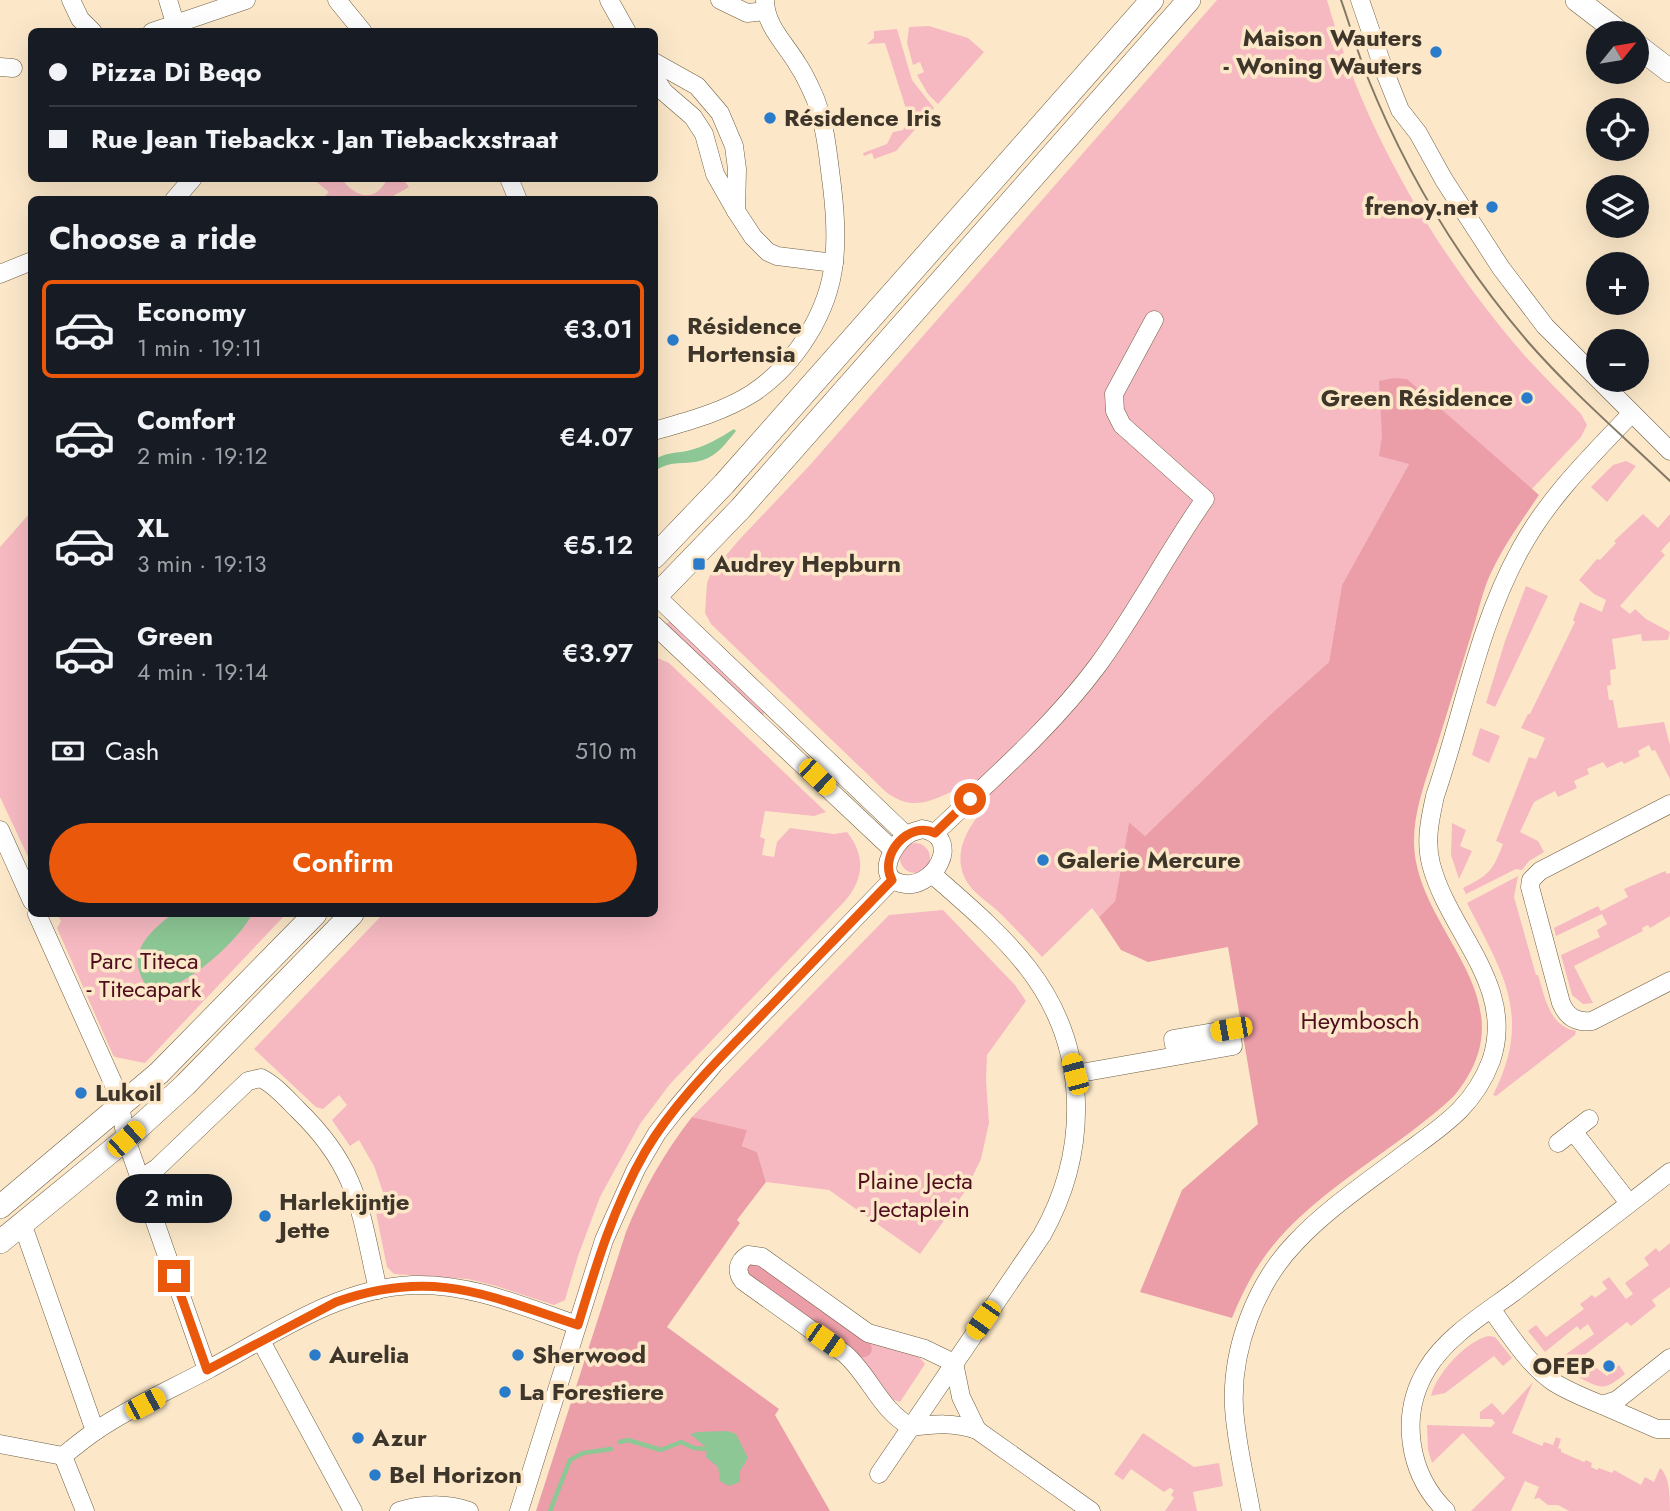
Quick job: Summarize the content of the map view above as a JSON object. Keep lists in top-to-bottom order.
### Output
{
  "parks": ["Parc Titeca - Titecapark", "Heymbosch", "Plaine Jecta - Jectaplein"],
  "places": {
    "other": [
      "Maison Wauters - Woning Wauters",
      "Résidence Iris",
      "frenoy.net",
      "Résidence Hortensia",
      "Green Résidence",
      "Galerie Mercure",
      "Lukoil",
      "Harlekijntje Jette",
      "Aurelia",
      "Sherwood",
      "OFEP",
      "La Forestiere",
      "Azur",
      "Bel Horizon"
    ],
    "transit": ["Audrey Hepburn"]
  },
  "north": "top right",
  "page": {
    "map_buttons": ["+", "−"],
    "banner": ["Pizza Di Beqo", "Rue Jean Tiebackx - Jan Tiebackxstraat"],
    "heading": "Choose a ride",
    "list": [
      {
        "name": "Economy",
        "note": "1 min · 19:11",
        "value": "€3.01"
      },
      {
        "name": "Comfort",
        "note": "2 min · 19:12",
        "value": "€4.07"
      },
      {
        "name": "XL",
        "note": "3 min · 19:13",
        "value": "€5.12"
      },
      {
        "name": "Green",
        "note": "4 min · 19:14",
        "value": "€3.97"
      }
    ],
    "pay": ["Cash", "510 m"],
    "buttons": "Confirm",
    "bubble": "2 min"
  }
}
